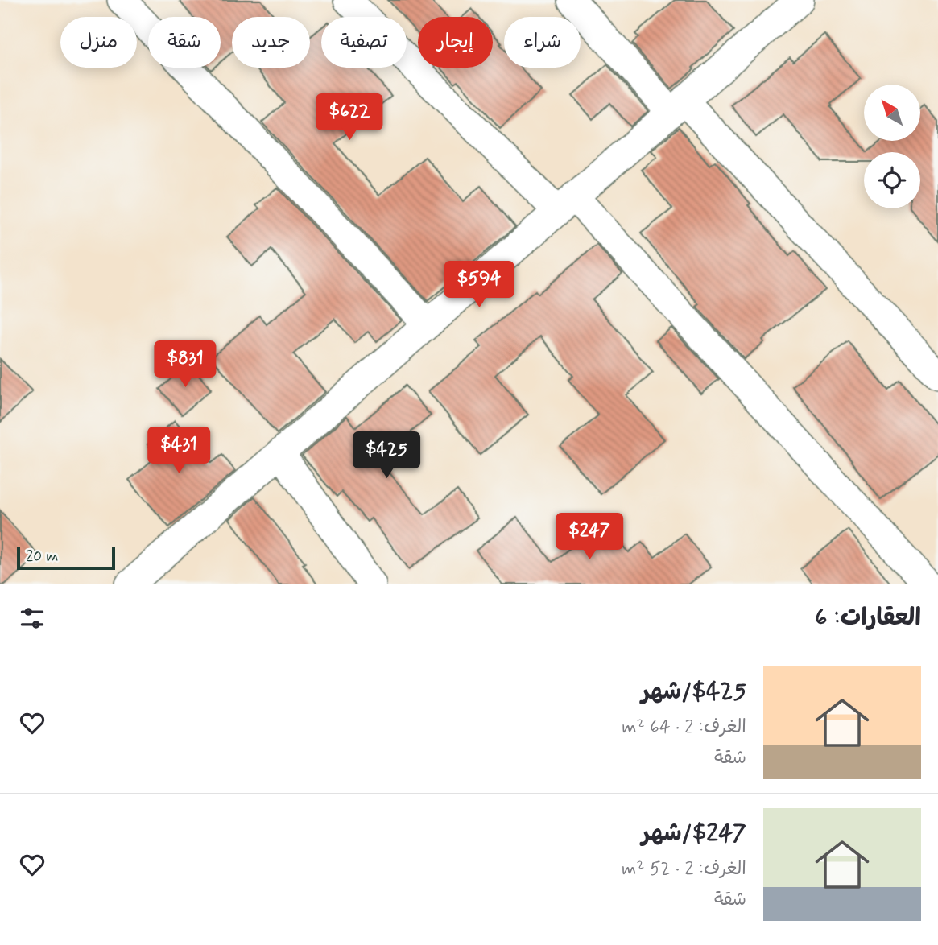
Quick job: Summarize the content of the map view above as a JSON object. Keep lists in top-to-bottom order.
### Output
{
  "scale_bar": "20 m",
  "north": "top left",
  "page": {
    "chip": [
      "شراء",
      "إيجار",
      "تصفية",
      "جديد",
      "شقة",
      "منزل"
    ],
    "price": [
      "$622",
      "$594",
      "$831",
      "$431",
      "$425",
      "$247"
    ],
    "scale": "20 m",
    "heading": "العقارات: 6",
    "list": [
      {
        "name": "$425/شهر",
        "note": "الغرف: 2 · 64 m² · شقة"
      },
      {
        "name": "$247/شهر",
        "note": "الغرف: 2 · 52 m² · شقة"
      }
    ]
  }
}
